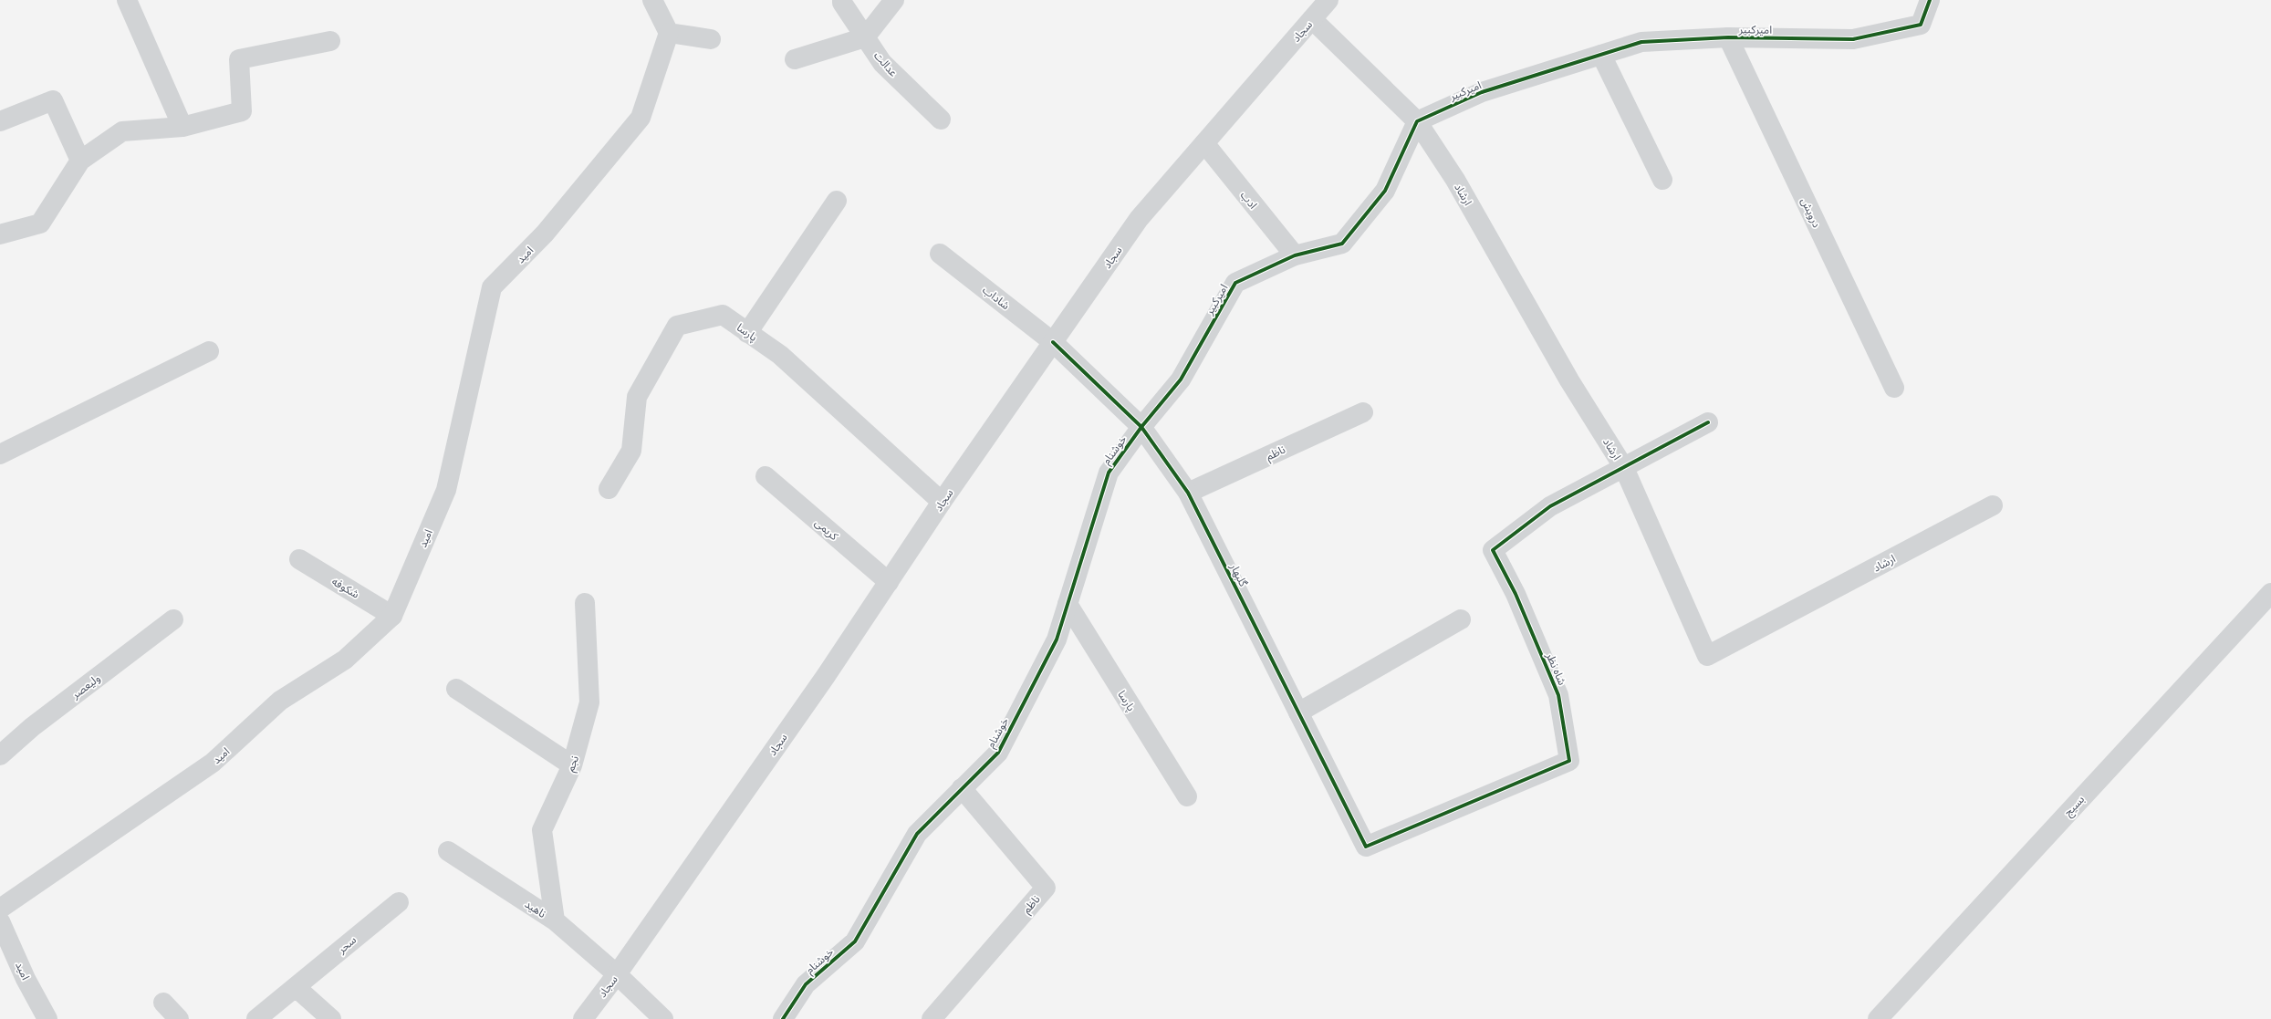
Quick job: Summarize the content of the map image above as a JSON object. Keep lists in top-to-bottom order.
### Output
{
  "streets": {
    "street": [
      "امیرکبیر",
      "سجاد",
      "عدالت",
      "ارشاد",
      "ادب",
      "درویش",
      "امید",
      "شاداب",
      "پارسا",
      "خوشنام",
      "ناظم",
      "کریمی",
      "گلبهار",
      "شکوفه",
      "شاه نظر",
      "ولیعصر",
      "نجم",
      "بسیج",
      "ناهید",
      "سحر"
    ]
  },
  "crossings": [
    ["امیرکبیر", "ارشاد"],
    ["امیرکبیر", "ادب"],
    ["امیرکبیر", "درویش"],
    ["امیرکبیر", "خوشنام"],
    ["امیرکبیر", "گلبهار"],
    ["سجاد", "ارشاد"],
    ["سجاد", "ادب"],
    ["سجاد", "شاداب"],
    ["سجاد", "پارسا"],
    ["سجاد", "کریمی"],
    ["سجاد", "گلبهار"],
    ["سجاد", "ناهید"],
    ["ارشاد", "شاه نظر"],
    ["امید", "شکوفه"],
    ["شاداب", "گلبهار"],
    ["پارسا", "خوشنام"],
    ["خوشنام", "ناظم"],
    ["خوشنام", "گلبهار"],
    ["ناظم", "گلبهار"],
    ["گلبهار", "شاه نظر"],
    ["نجم", "ناهید"]
  ]
}
